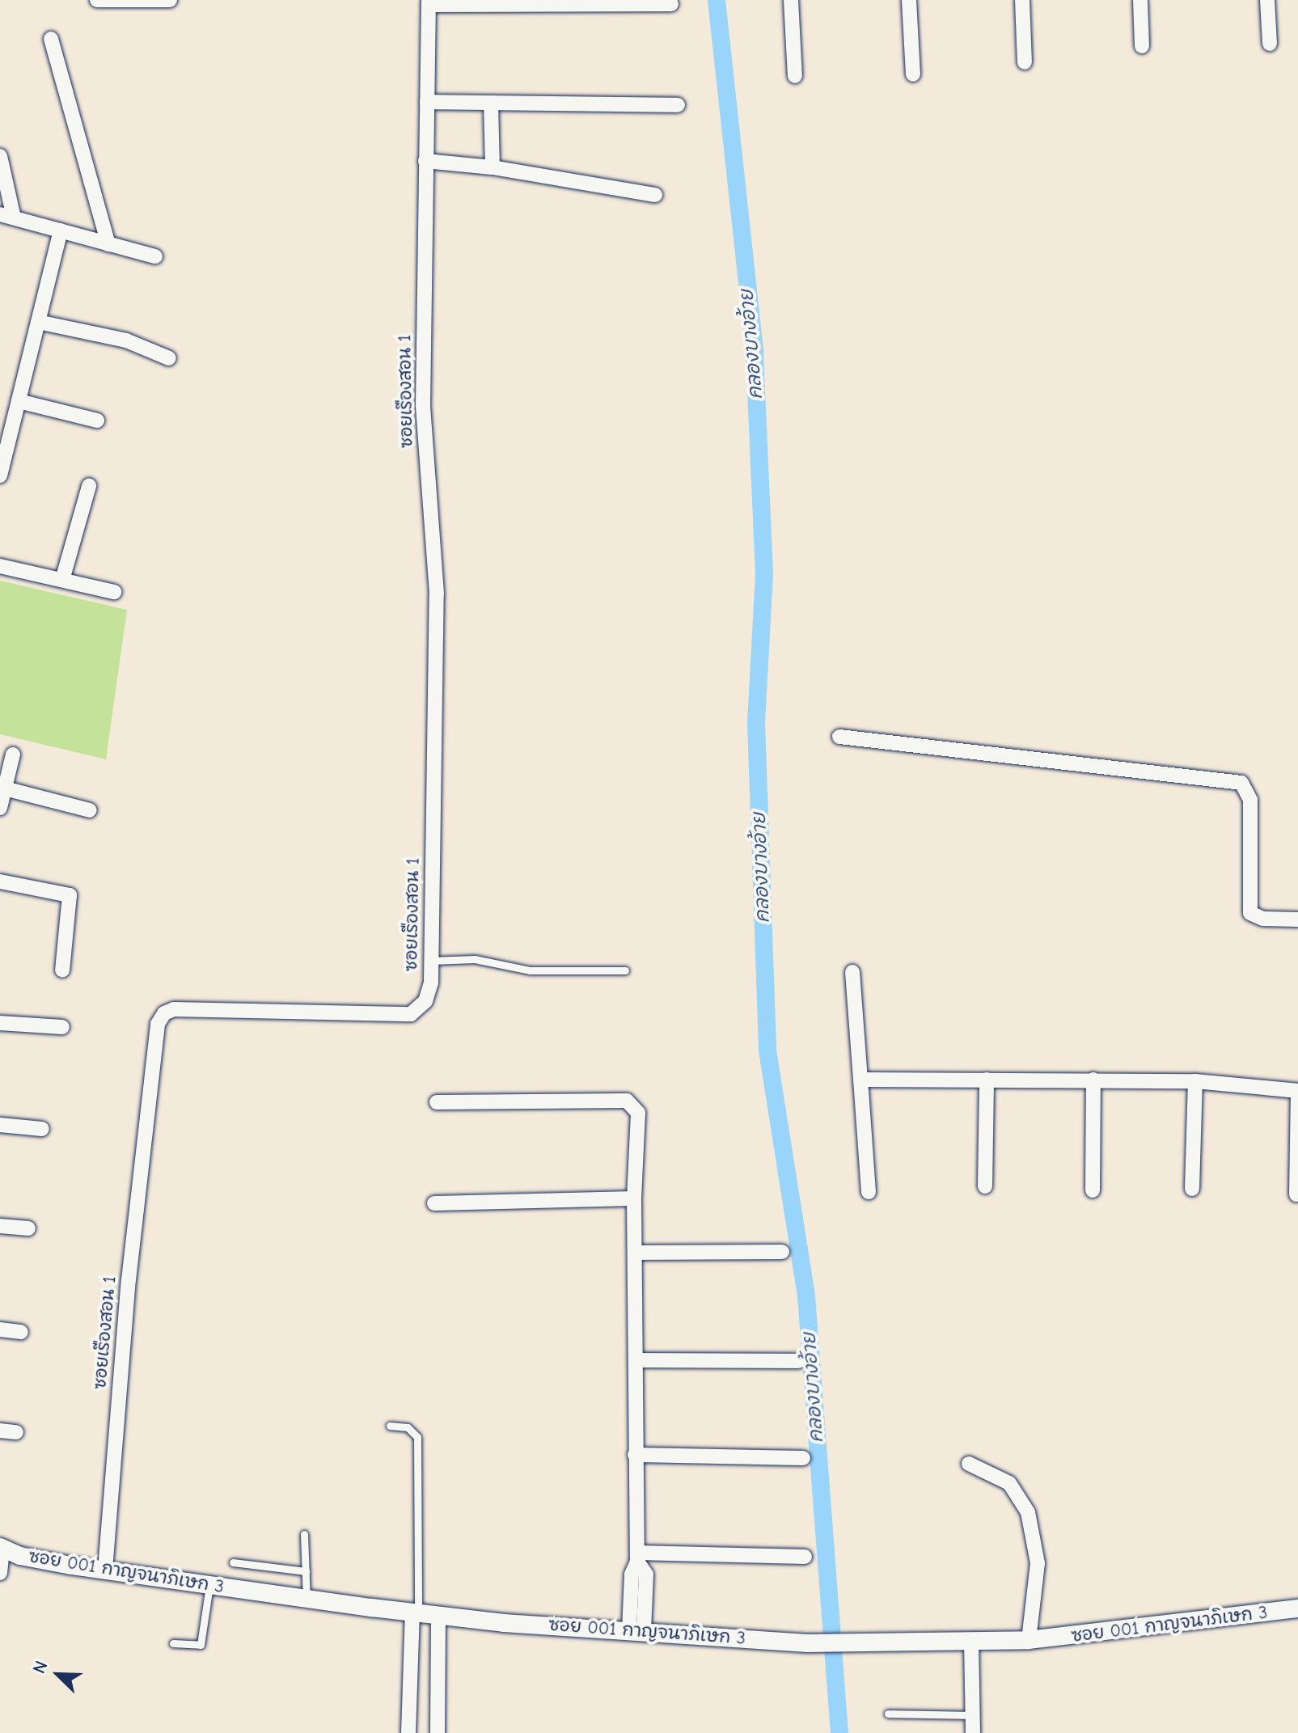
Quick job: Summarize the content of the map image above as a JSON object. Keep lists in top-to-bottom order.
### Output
{
  "streets": {
    "street": ["ซอยเรืองสอน 1", "ซอย 001 กาญจนาภิเษก 3"]
  },
  "crossings": [
    ["ซอยเรืองสอน 1", "ซอย 001 กาญจนาภิเษก 3"]
  ],
  "water": ["คลองบางอ้าย"],
  "north": "top left"
}
